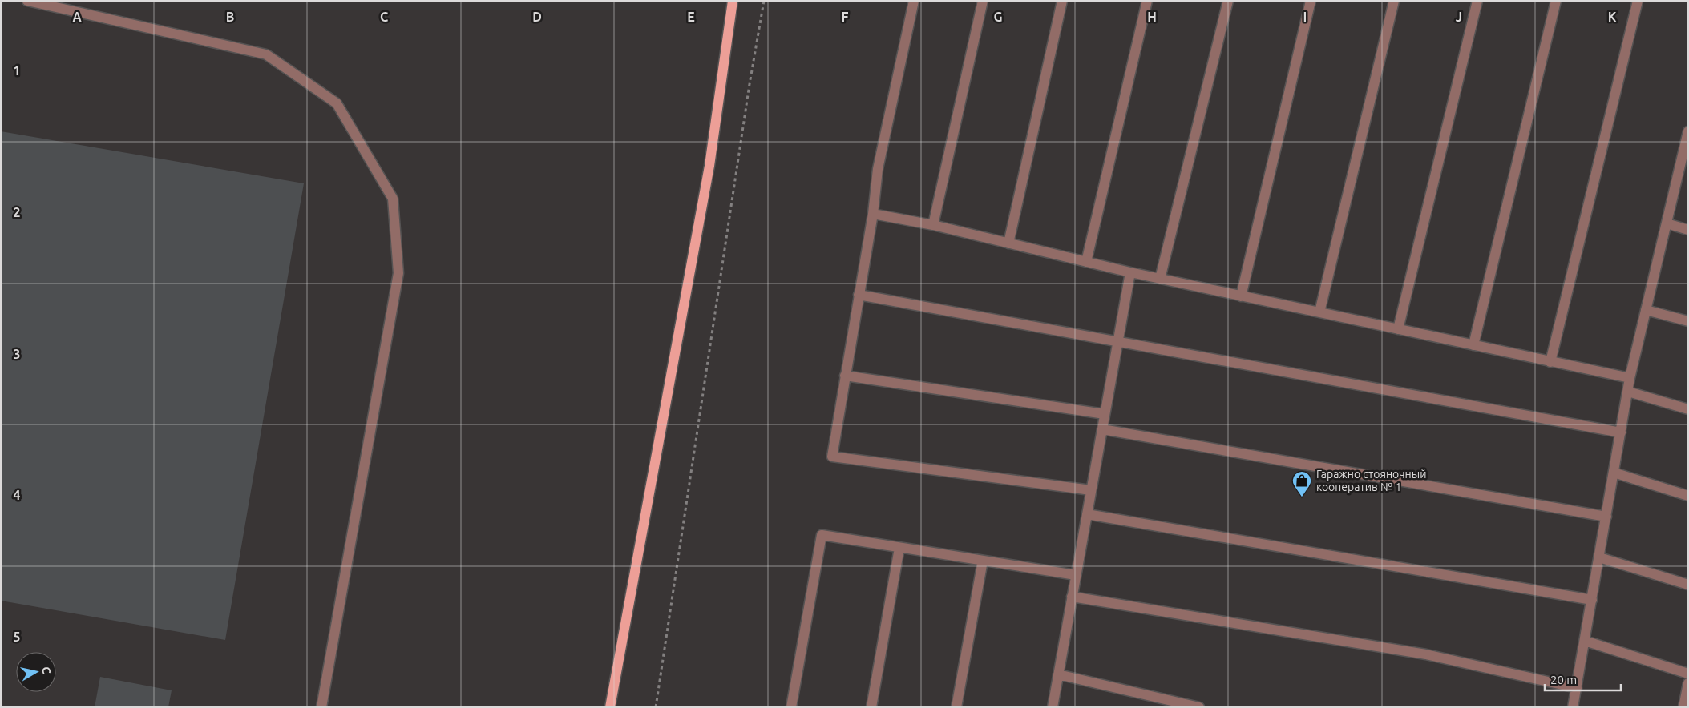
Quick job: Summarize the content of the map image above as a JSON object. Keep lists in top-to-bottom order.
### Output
{
  "places": {
    "shop": ["Гаражно стояночный кооператив № 1"]
  },
  "scale_bar": "20 m",
  "north": "right",
  "grid": {
    "columns": [
      "A",
      "B",
      "C",
      "D",
      "E",
      "F",
      "G",
      "H",
      "I",
      "J",
      "K"
    ],
    "rows": [
      "1",
      "2",
      "3",
      "4",
      "5"
    ]
  }
}
